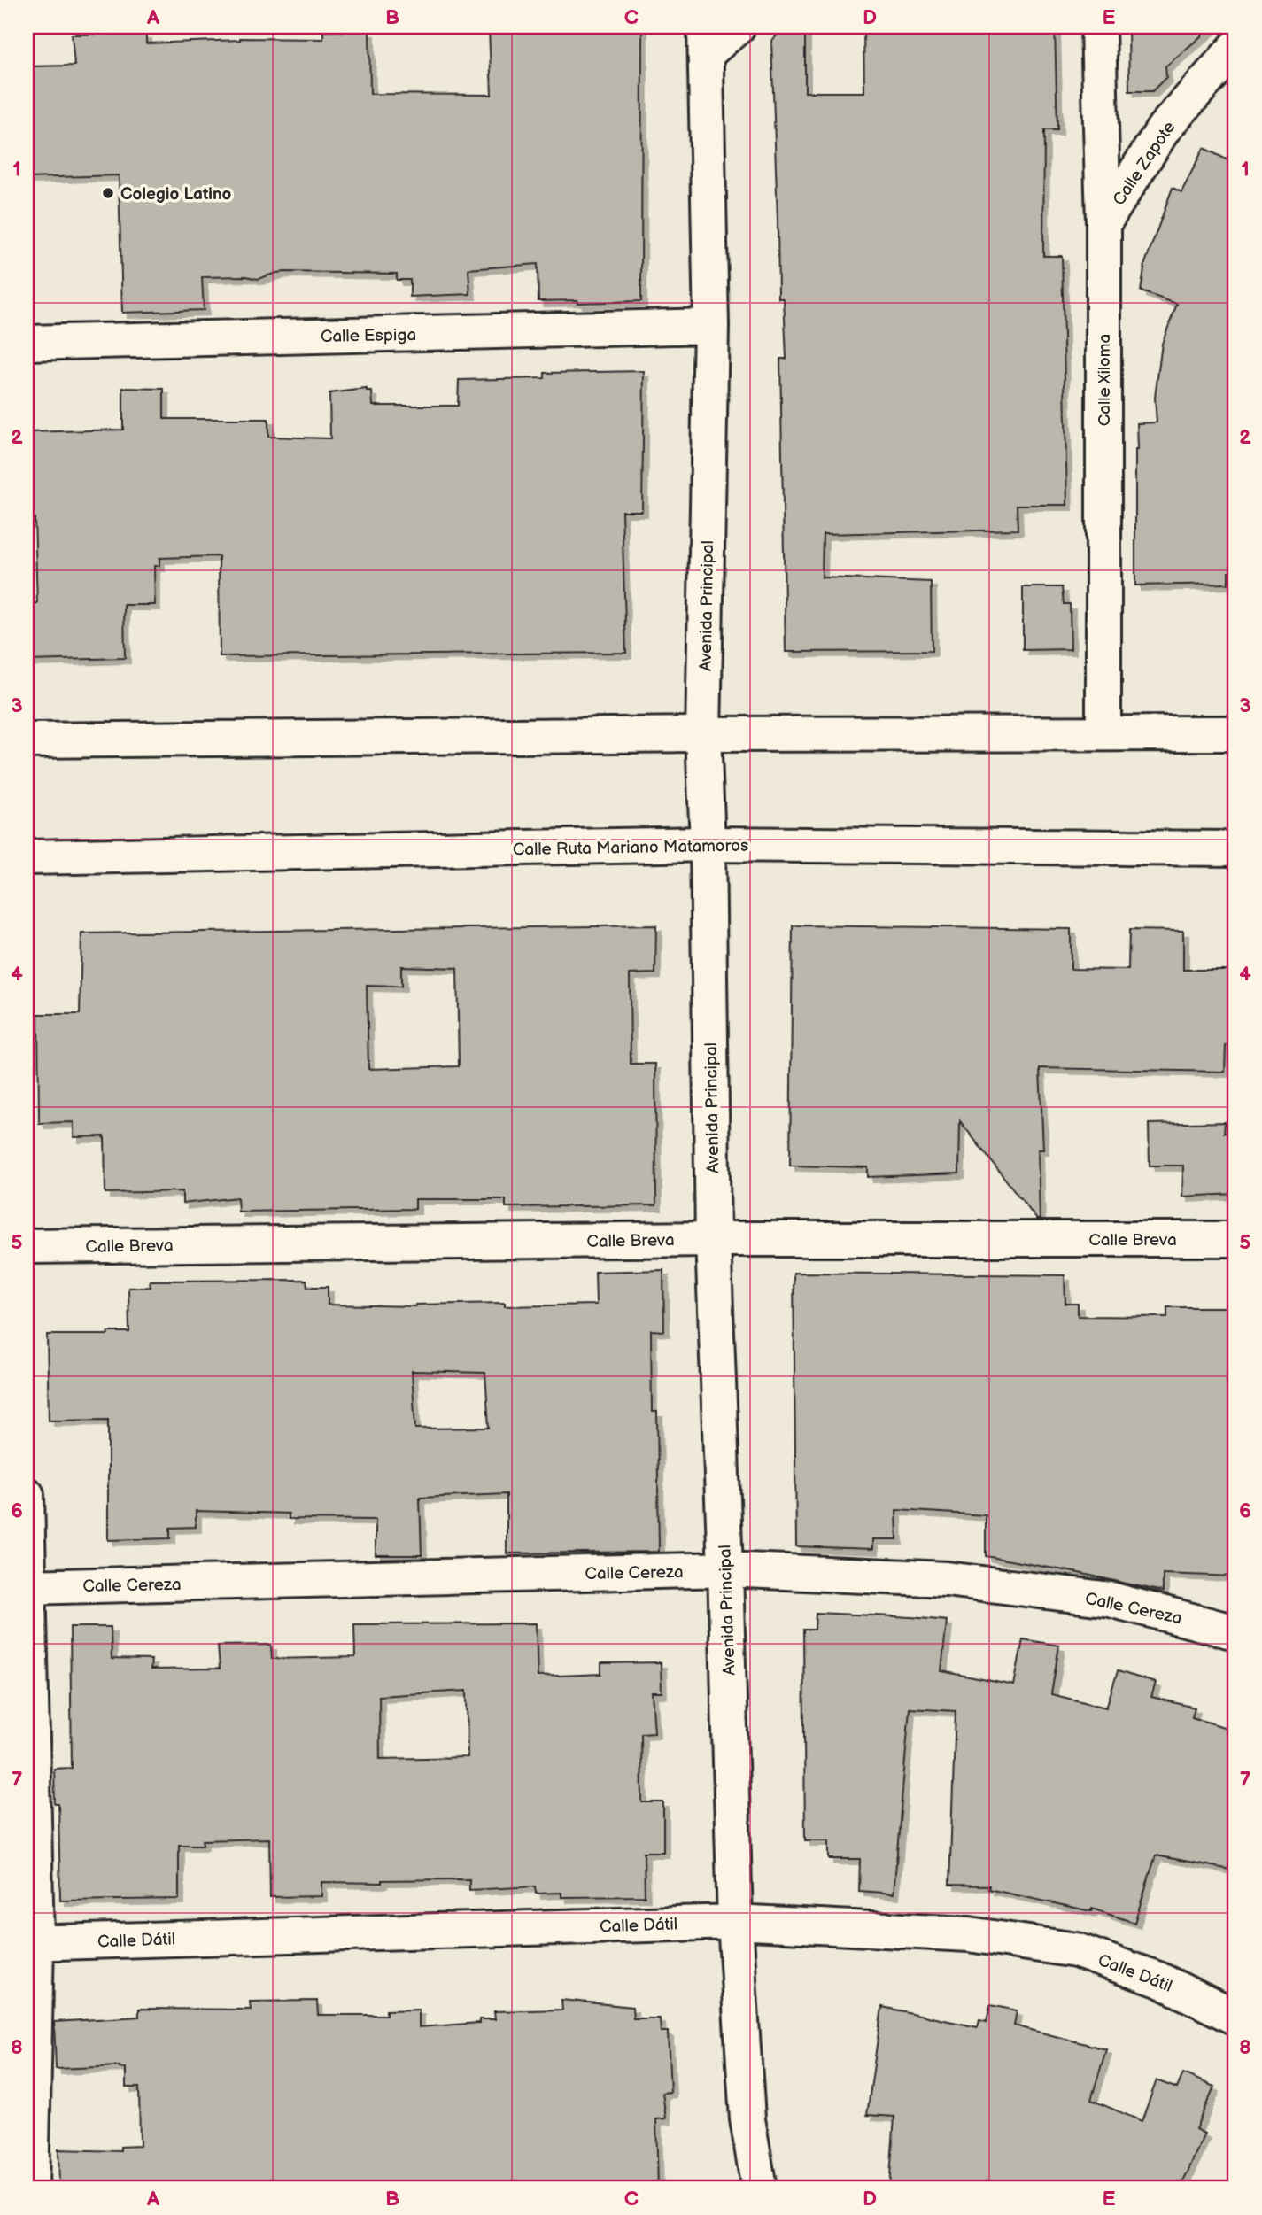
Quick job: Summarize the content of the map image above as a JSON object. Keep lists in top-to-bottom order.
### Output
{
  "streets": {
    "street": [
      "Calle Zapote",
      "Calle Espiga",
      "Calle Xiloma",
      "Avenida Principal",
      "Calle Ruta Mariano Matamoros",
      "Calle Breva",
      "Calle Cereza",
      "Calle Dátil"
    ]
  },
  "crossings": [
    ["Calle Zapote", "Calle Xiloma"],
    ["Calle Espiga", "Avenida Principal"],
    ["Avenida Principal", "Calle Ruta Mariano Matamoros"],
    ["Avenida Principal", "Calle Breva"],
    ["Avenida Principal", "Calle Cereza"],
    ["Avenida Principal", "Calle Dátil"]
  ],
  "places": ["Colegio Latino"],
  "grid": {
    "columns": [
      "A",
      "B",
      "C",
      "D",
      "E"
    ],
    "rows": [
      "1",
      "2",
      "3",
      "4",
      "5",
      "6",
      "7",
      "8"
    ]
  }
}
